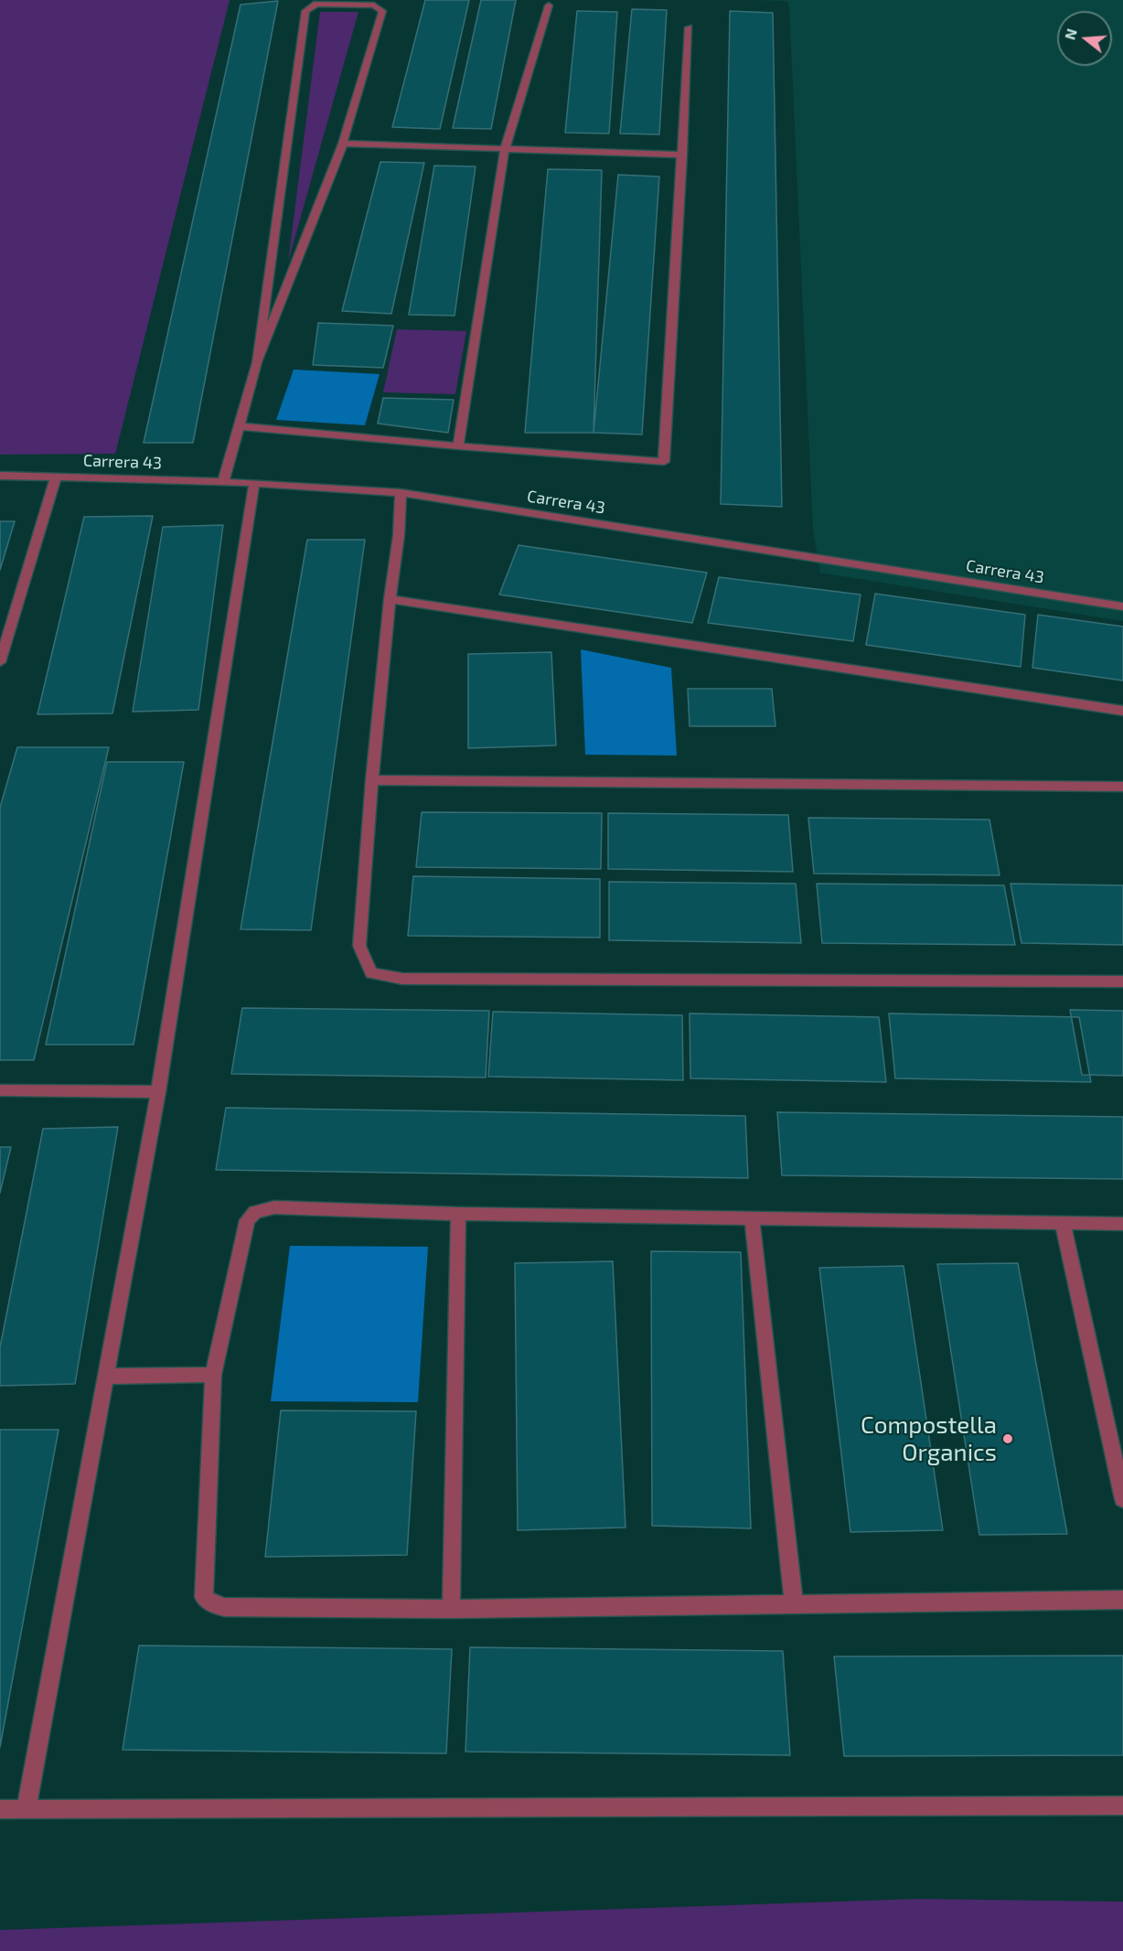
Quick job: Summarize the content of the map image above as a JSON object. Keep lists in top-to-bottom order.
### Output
{
  "streets": {
    "street": ["Carrera 43"]
  },
  "places": ["Compostella Organics"],
  "north": "left"
}
